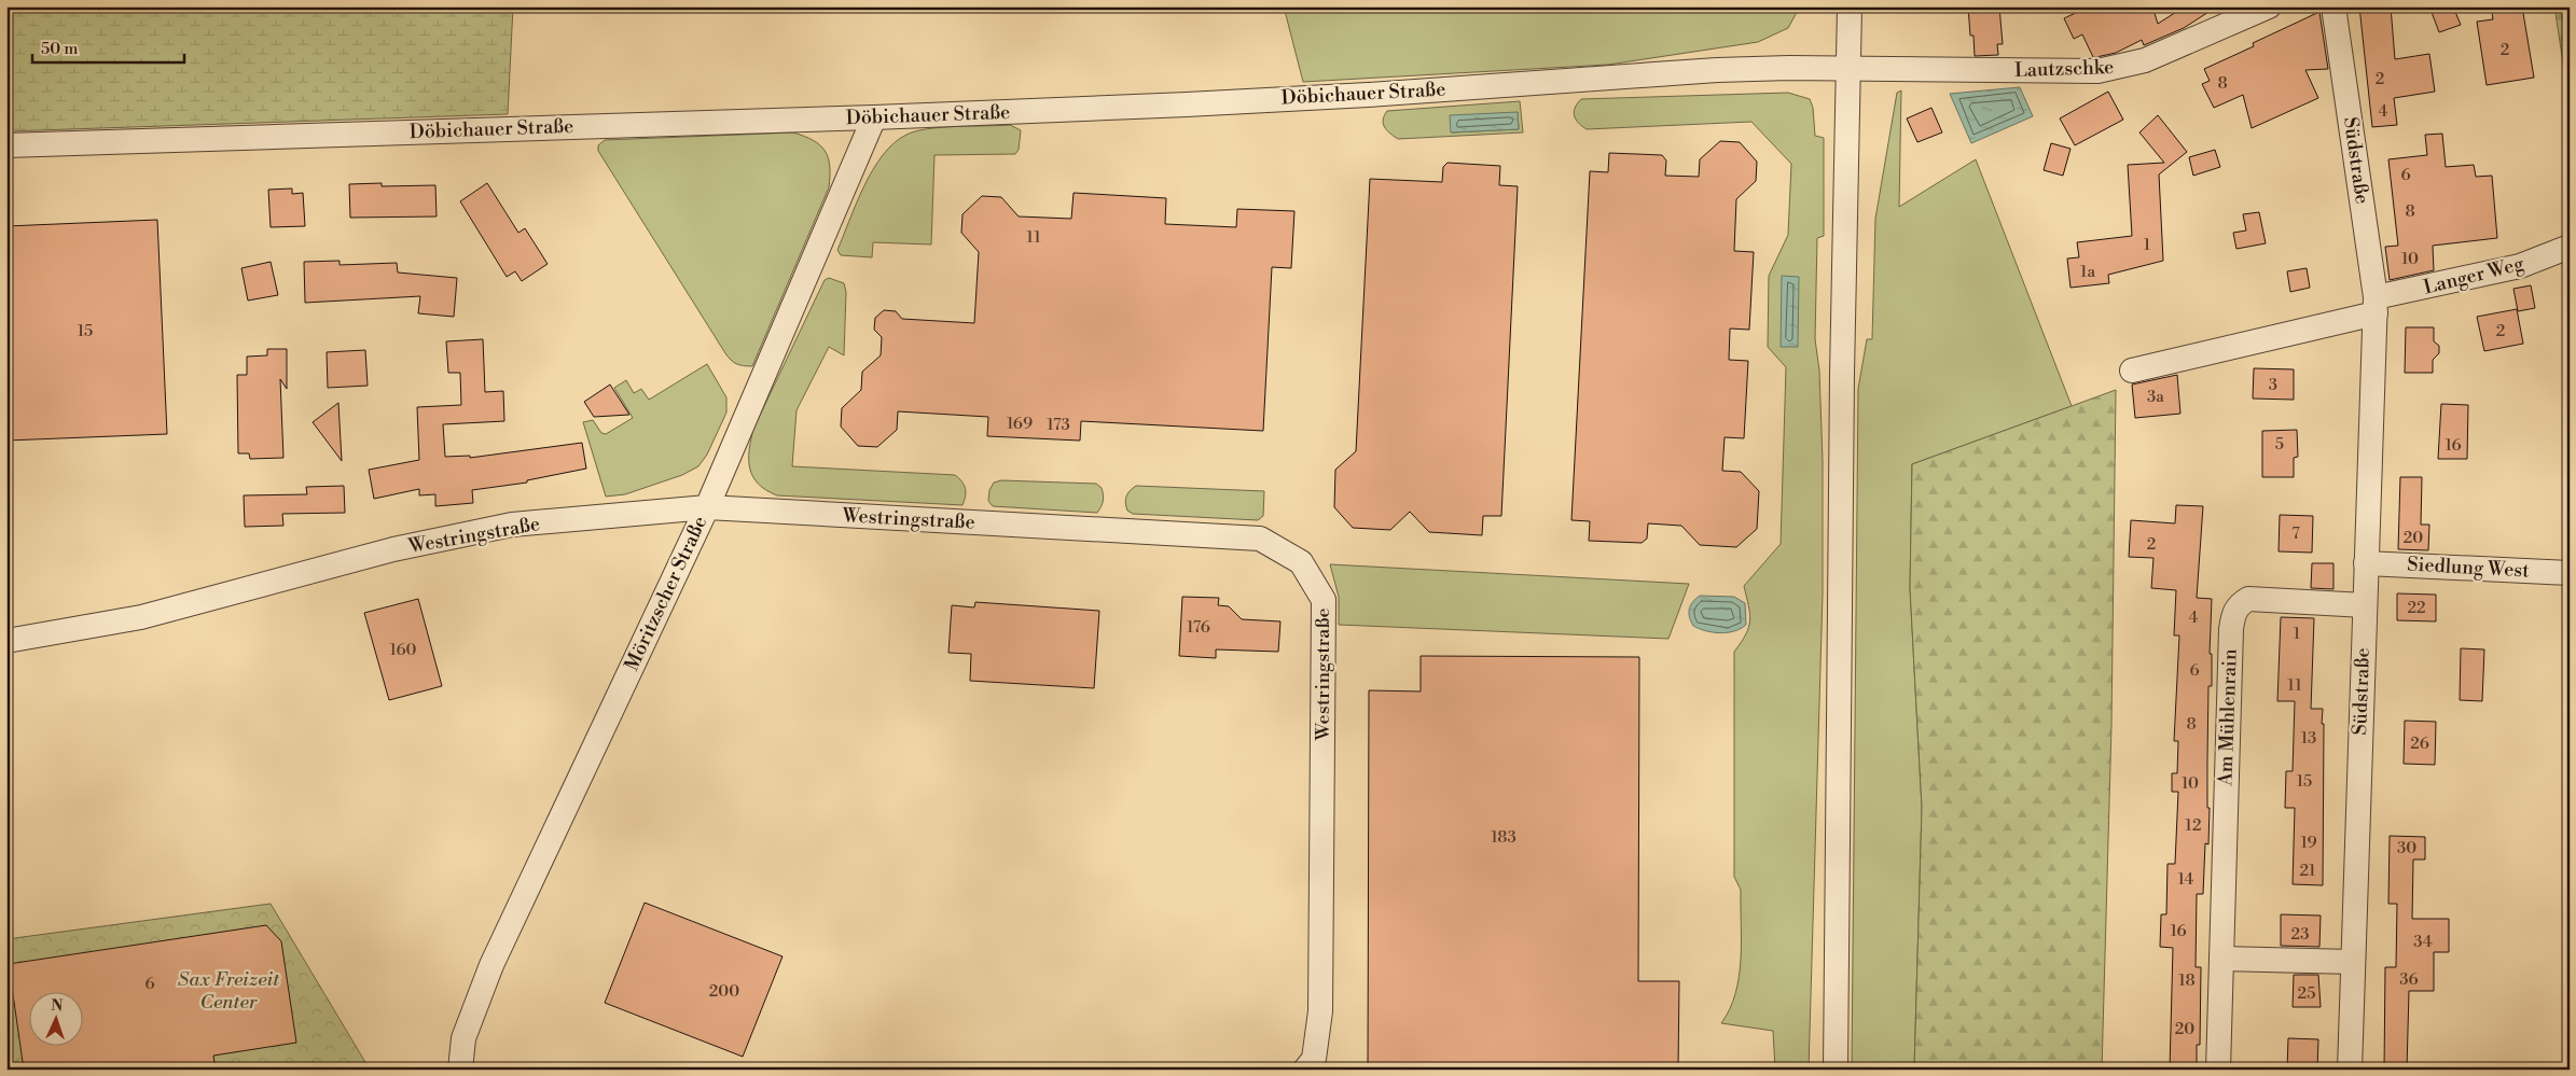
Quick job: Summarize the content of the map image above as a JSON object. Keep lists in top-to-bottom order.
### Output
{
  "streets": {
    "street": [
      "Lautzschke",
      "Döbichauer Straße",
      "Südstraße",
      "Langer Weg",
      "Westringstraße",
      "Siedlung West",
      "Möritzscher Straße",
      "Am Mühlenrain"
    ]
  },
  "crossings": [
    ["Lautzschke", "Döbichauer Straße"],
    ["Döbichauer Straße", "Möritzscher Straße"],
    ["Südstraße", "Langer Weg"],
    ["Südstraße", "Siedlung West"],
    ["Südstraße", "Am Mühlenrain"],
    ["Westringstraße", "Möritzscher Straße"]
  ],
  "parks": ["Sax Freizeit Center"],
  "house_numbers": [
    "2",
    "2",
    "8",
    "4",
    "6",
    "8",
    "11",
    "1",
    "10",
    "1a",
    "15",
    "2",
    "3",
    "3a",
    "169",
    "173",
    "5",
    "16",
    "7",
    "20",
    "2",
    "22",
    "4",
    "176",
    "1",
    "160",
    "6",
    "11",
    "8",
    "13",
    "26",
    "15",
    "10",
    "12",
    "183",
    "19",
    "30",
    "21",
    "14",
    "16",
    "23",
    "34",
    "36",
    "18",
    "6",
    "200",
    "25",
    "20"
  ],
  "scale_bar": "50 m",
  "north": "top"
}
